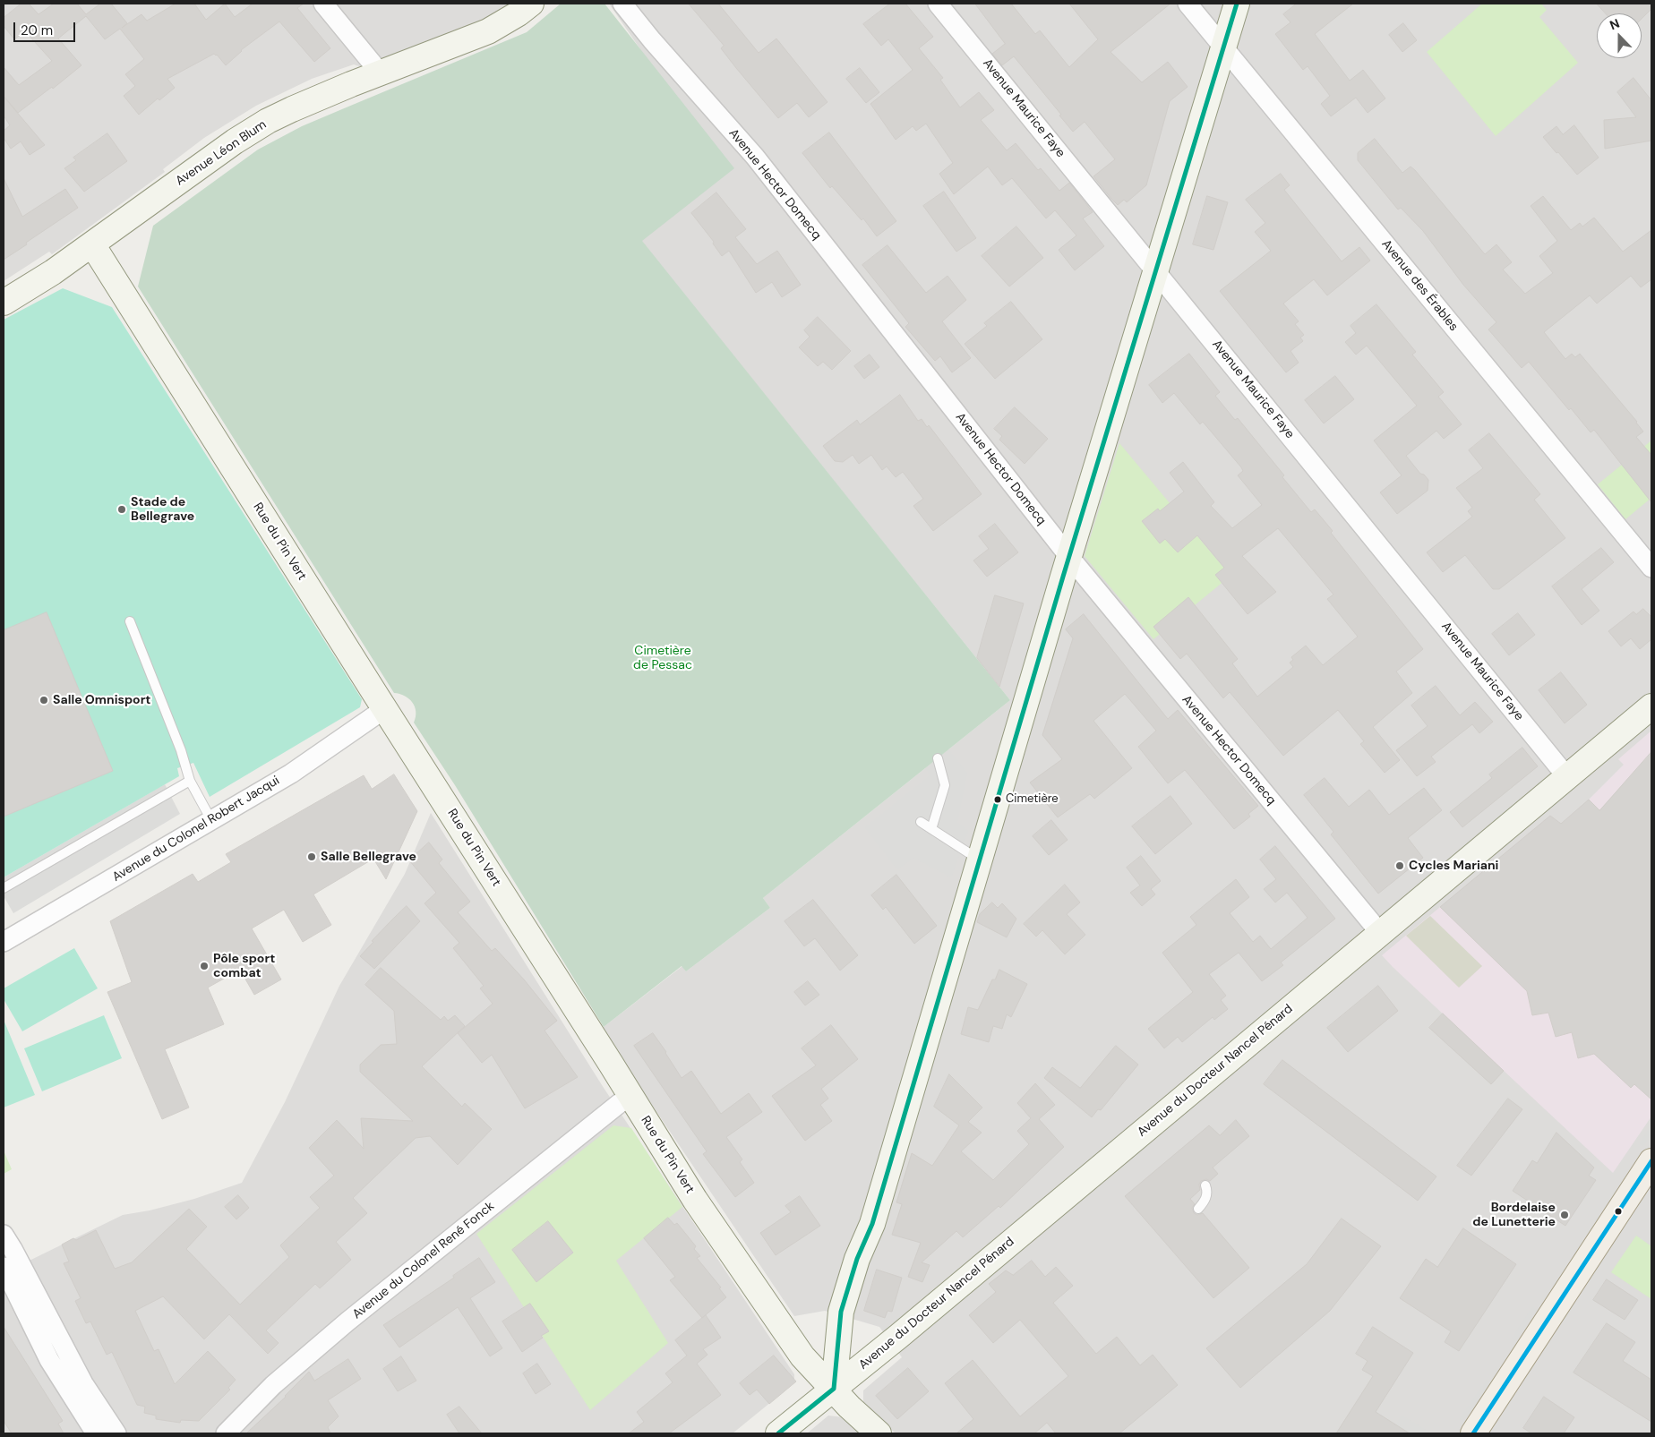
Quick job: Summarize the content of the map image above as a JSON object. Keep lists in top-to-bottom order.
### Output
{
  "streets": {
    "street": [
      "Avenue Maurice Faye",
      "Avenue Léon Blum",
      "Avenue Hector Domecq",
      "Avenue des Érables",
      "Rue du Pin Vert",
      "Avenue du Colonel Robert Jacqui",
      "Avenue du Docteur Nancel Pénard",
      "Avenue du Colonel René Fonck"
    ]
  },
  "crossings": [
    ["Avenue Maurice Faye", "Avenue du Docteur Nancel Pénard"],
    ["Avenue Léon Blum", "Rue du Pin Vert"],
    ["Avenue Hector Domecq", "Avenue du Docteur Nancel Pénard"],
    ["Rue du Pin Vert", "Avenue du Colonel Robert Jacqui"],
    ["Rue du Pin Vert", "Avenue du Docteur Nancel Pénard"],
    ["Rue du Pin Vert", "Avenue du Colonel René Fonck"]
  ],
  "parks": ["Cimetière de Pessac"],
  "places": [
    "Stade de Bellegrave",
    "Salle Omnisport",
    "Cimetière",
    "Salle Bellegrave",
    "Cycles Mariani",
    "Pôle sport combat",
    "Bordelaise de Lunetterie"
  ],
  "scale_bar": "20 m",
  "north": "top"
}
